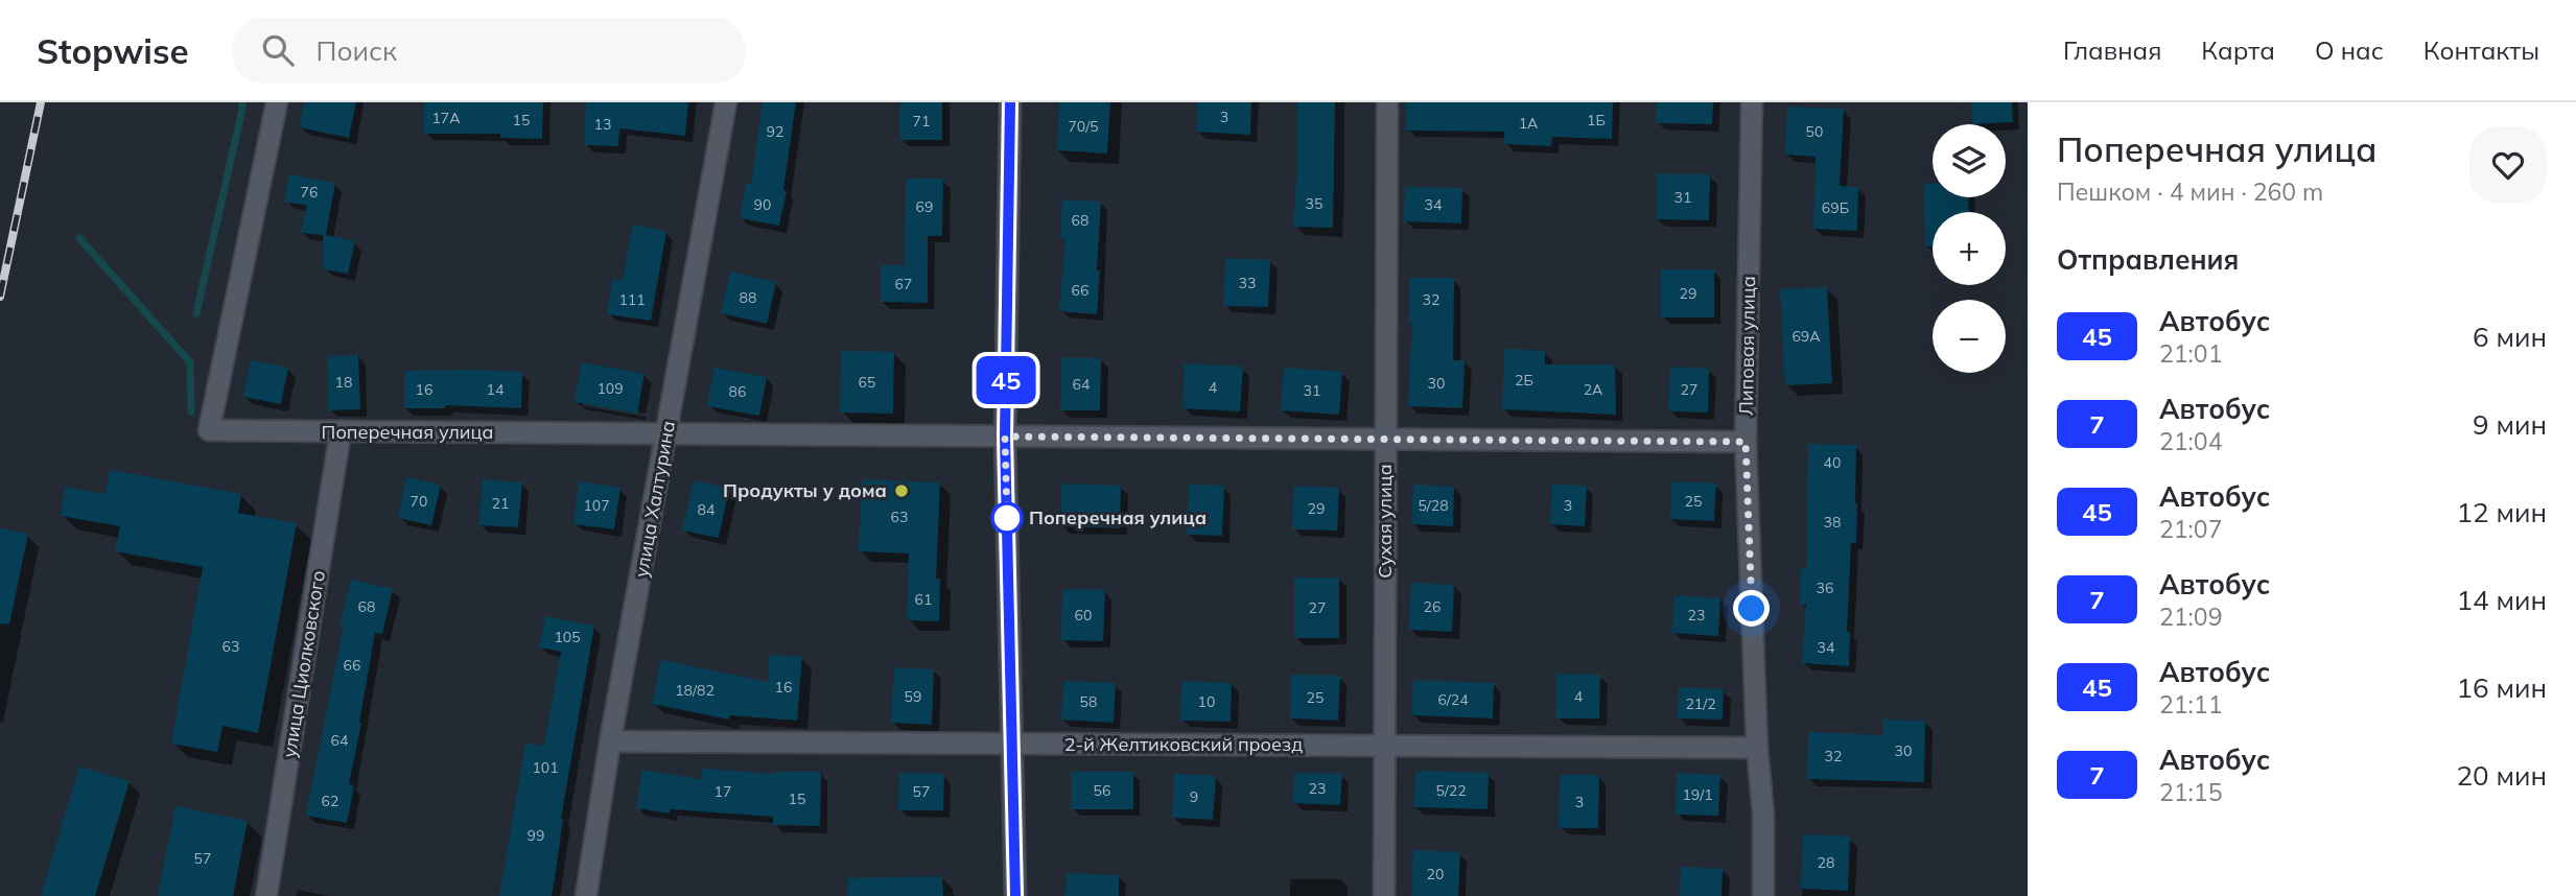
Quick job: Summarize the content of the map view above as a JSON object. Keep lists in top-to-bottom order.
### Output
{
  "streets": {
    "street": [
      "Липовая улица",
      "Поперечная улица",
      "улица Халтурина",
      "Сухая улица",
      "улица Циолковского",
      "2-й Желтиковский проезд"
    ]
  },
  "crossings": [
    ["Липовая улица", "Поперечная улица"],
    ["Липовая улица", "2-й Желтиковский проезд"],
    ["Поперечная улица", "улица Халтурина"],
    ["Поперечная улица", "Сухая улица"],
    ["Поперечная улица", "улица Циолковского"],
    ["улица Халтурина", "2-й Желтиковский проезд"],
    ["Сухая улица", "2-й Желтиковский проезд"]
  ],
  "places": ["Продукты у дома", "Поперечная улица"],
  "lines": ["bus line 45"],
  "house_numbers": [
    "3",
    "17А",
    "15",
    "1Б",
    "71",
    "1А",
    "13",
    "70/5",
    "92",
    "50",
    "76",
    "31",
    "35",
    "90",
    "34",
    "69",
    "69Б",
    "68",
    "33",
    "67",
    "66",
    "29",
    "88",
    "111",
    "32",
    "69А",
    "2Б",
    "18",
    "65",
    "30",
    "64",
    "4",
    "109",
    "16",
    "14",
    "2А",
    "27",
    "31",
    "86",
    "40",
    "70",
    "25",
    "21",
    "107",
    "5/28",
    "3",
    "29",
    "84",
    "63",
    "38",
    "36",
    "61",
    "68",
    "26",
    "27",
    "60",
    "23",
    "105",
    "63",
    "34",
    "66",
    "16",
    "18/82",
    "59",
    "4",
    "25",
    "6/24",
    "58",
    "10",
    "21/2",
    "64",
    "30",
    "32",
    "101",
    "23",
    "56",
    "5/22",
    "17",
    "57",
    "19/1",
    "9",
    "15",
    "62",
    "3",
    "99",
    "57",
    "28",
    "20"
  ],
  "page": {
    "header": "Stopwise",
    "search": "Поиск",
    "nav": [
      "Главная",
      "Карта",
      "О нас",
      "Контакты"
    ],
    "on_map": "45",
    "heading": [
      ["Поперечная улица", "Пешком · 4 мин · 260 m"],
      "Отправления"
    ],
    "map_buttons": ["+", "−"],
    "list": [
      {
        "mark": "45",
        "name": "Автобус",
        "note": "21:01",
        "value": "6 мин"
      },
      {
        "mark": "7",
        "name": "Автобус",
        "note": "21:04",
        "value": "9 мин"
      },
      {
        "mark": "45",
        "name": "Автобус",
        "note": "21:07",
        "value": "12 мин"
      },
      {
        "mark": "7",
        "name": "Автобус",
        "note": "21:09",
        "value": "14 мин"
      },
      {
        "mark": "45",
        "name": "Автобус",
        "note": "21:11",
        "value": "16 мин"
      },
      {
        "mark": "7",
        "name": "Автобус",
        "note": "21:15",
        "value": "20 мин"
      }
    ]
  }
}
